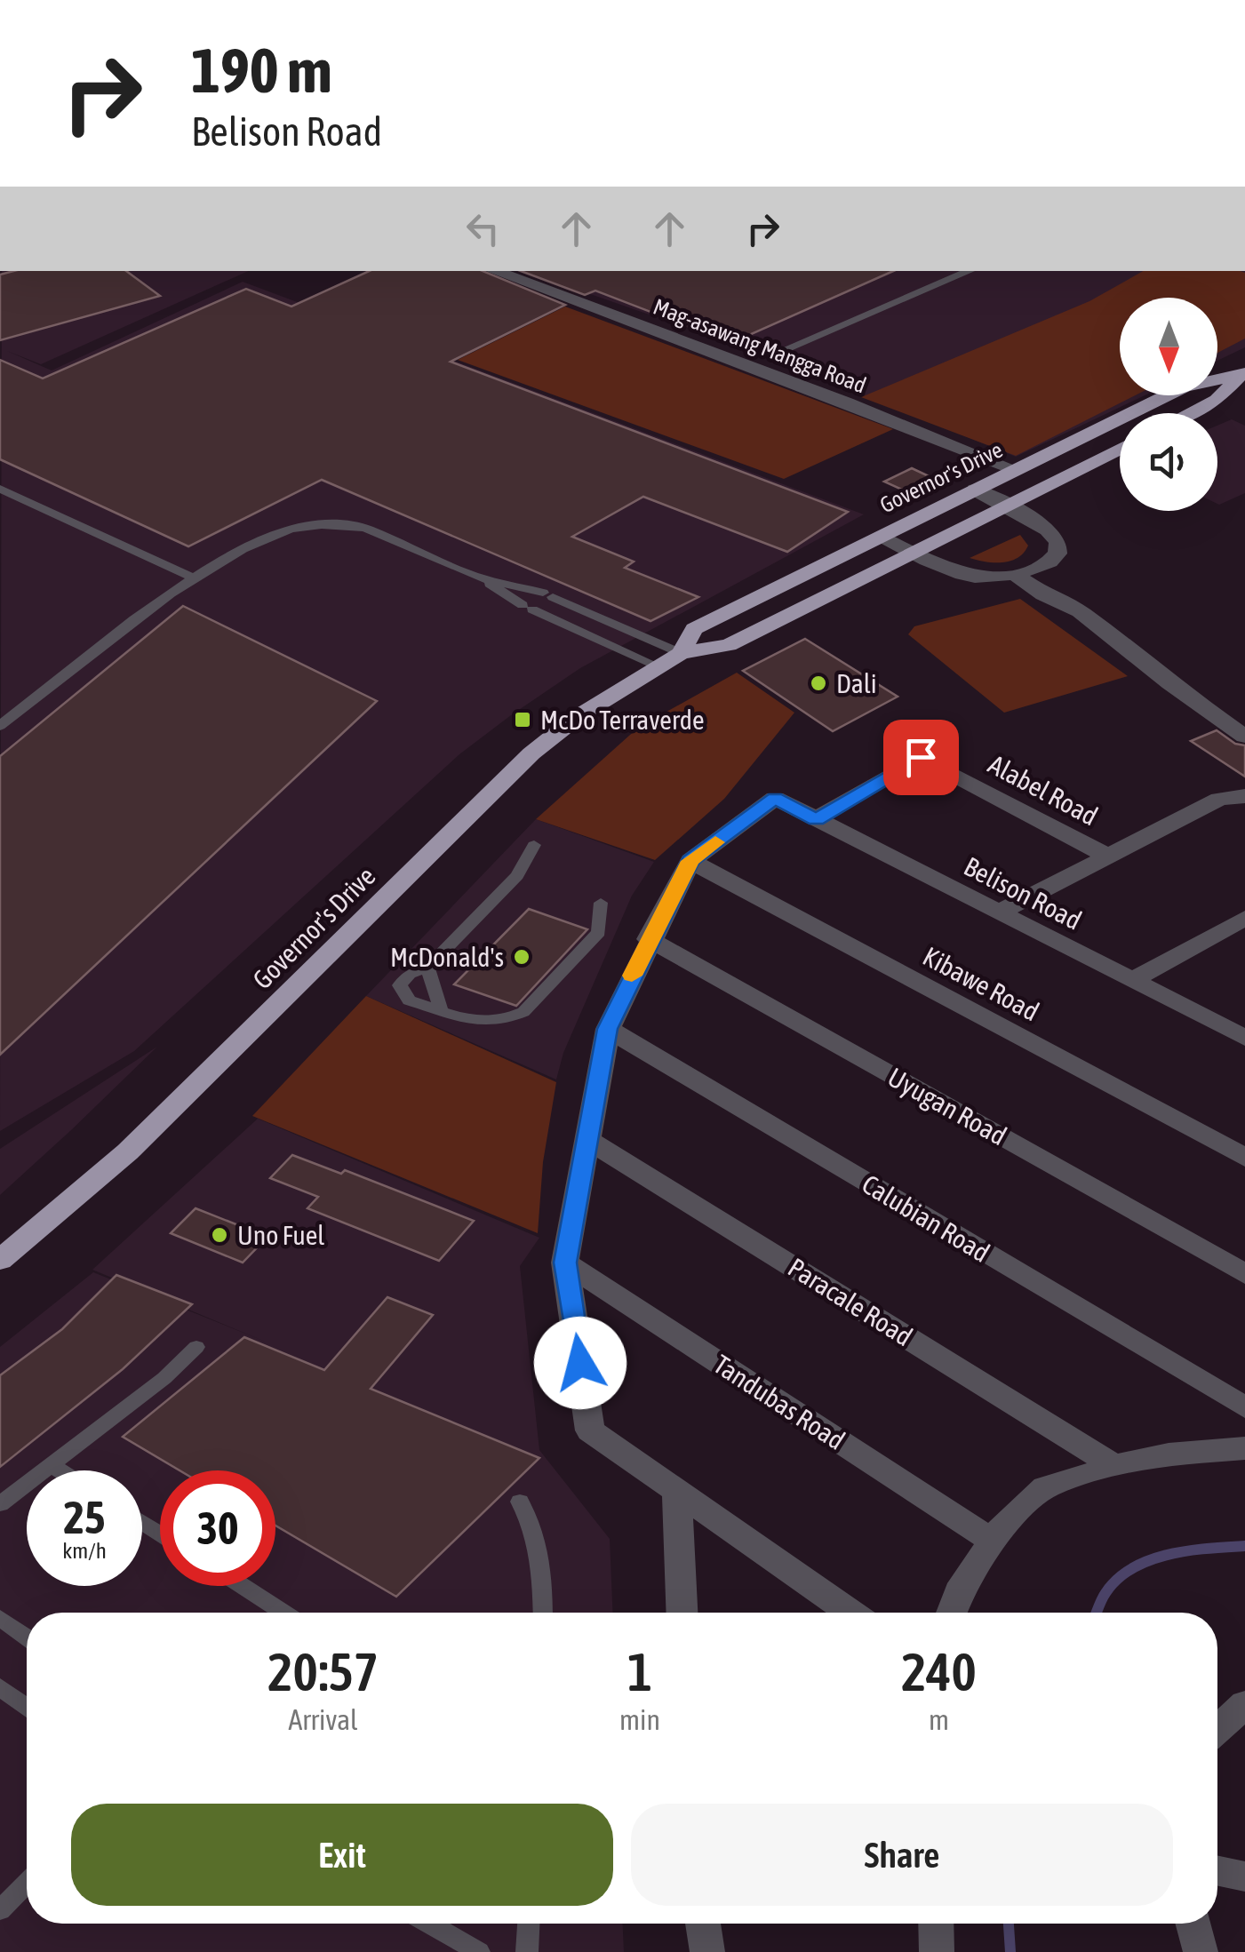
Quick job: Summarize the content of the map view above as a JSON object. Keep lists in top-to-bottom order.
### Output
{
  "streets": {
    "highway": ["Governor's Drive"],
    "street": [
      "Mag-asawang Mangga Road",
      "Alabel Road",
      "Belison Road",
      "Kibawe Road",
      "Uyugan Road",
      "Calubian Road",
      "Paracale Road",
      "Tandubas Road"
    ]
  },
  "crossings": [
    ["Mag-asawang Mangga Road", "Governor's Drive"],
    ["Alabel Road", "Belison Road"],
    ["Belison Road", "Kibawe Road"]
  ],
  "places": {
    "other": ["Dali", "McDonald's", "Uno Fuel"],
    "transit": ["McDo Terraverde"]
  },
  "north": "bottom",
  "page": {
    "turn": ["190 m", "Belison Road"],
    "speed": "25 km/h",
    "limit": "30",
    "eta": [
      "20:57",
      "Arrival",
      "1",
      "min",
      "240",
      "m"
    ],
    "buttons": ["Exit", "Share"]
  }
}
